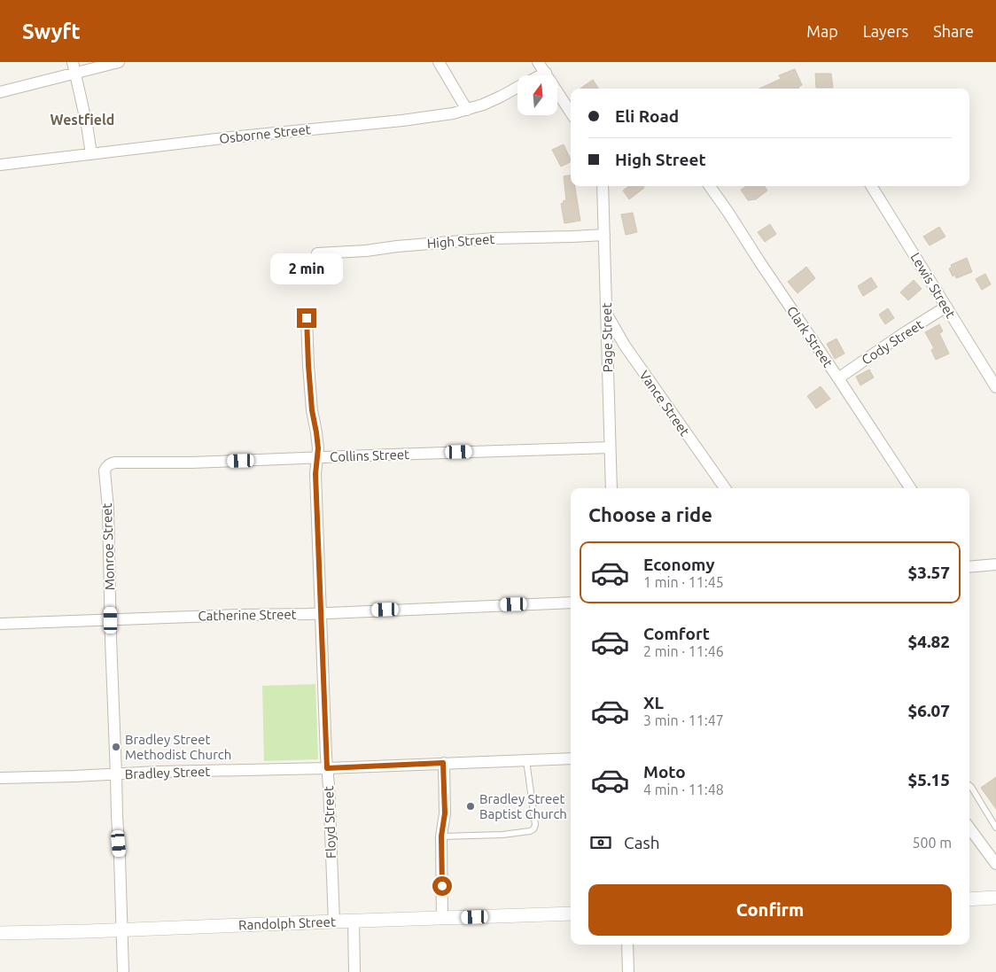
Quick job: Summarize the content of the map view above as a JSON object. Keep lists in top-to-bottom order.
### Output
{
  "streets": {
    "street": [
      "Osborne Street",
      "High Street",
      "Lewis Street",
      "Clark Street",
      "Page Street",
      "Cody Street",
      "Vance Street",
      "Collins Street",
      "Monroe Street",
      "Catherine Street",
      "Bradley Street",
      "Floyd Street",
      "Randolph Street"
    ]
  },
  "crossings": [
    ["High Street", "Page Street"],
    ["Lewis Street", "Cody Street"],
    ["Clark Street", "Cody Street"],
    ["Page Street", "Vance Street"],
    ["Page Street", "Collins Street"],
    ["Collins Street", "Monroe Street"],
    ["Collins Street", "Floyd Street"],
    ["Monroe Street", "Catherine Street"],
    ["Monroe Street", "Bradley Street"],
    ["Monroe Street", "Randolph Street"],
    ["Catherine Street", "Floyd Street"],
    ["Bradley Street", "Floyd Street"],
    ["Floyd Street", "Randolph Street"]
  ],
  "districts": ["Westfield"],
  "places": ["Bradley Street Methodist Church", "Bradley Street Baptist Church"],
  "north": "top",
  "page": {
    "header": "Swyft",
    "nav": ["Map", "Layers", "Share"],
    "banner": ["Eli Road", "High Street"],
    "bubble": "2 min",
    "heading": "Choose a ride",
    "list": [
      {
        "name": "Economy",
        "note": "1 min · 11:45",
        "value": "$3.57"
      },
      {
        "name": "Comfort",
        "note": "2 min · 11:46",
        "value": "$4.82"
      },
      {
        "name": "XL",
        "note": "3 min · 11:47",
        "value": "$6.07"
      },
      {
        "name": "Moto",
        "note": "4 min · 11:48",
        "value": "$5.15"
      }
    ],
    "pay": ["Cash", "500 m"],
    "buttons": "Confirm"
  }
}
